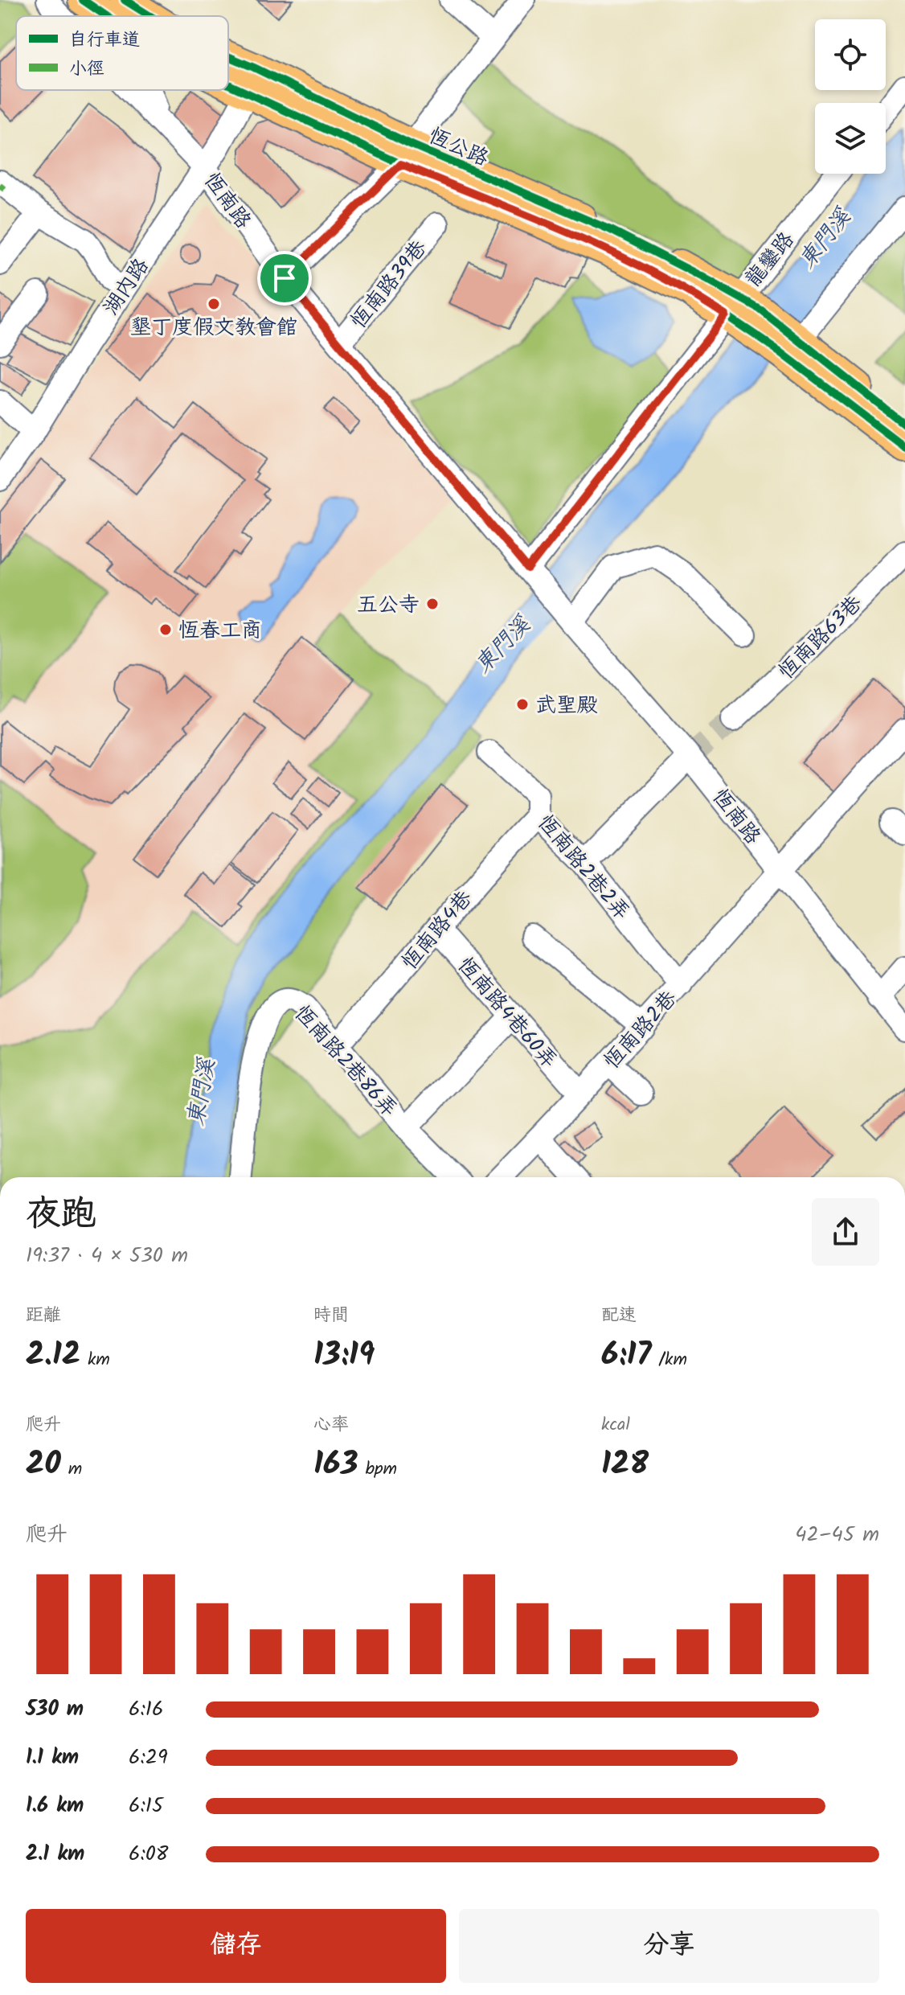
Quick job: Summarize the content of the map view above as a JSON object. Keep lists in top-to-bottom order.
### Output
{
  "streets": {
    "main road": ["恆公路"],
    "street": [
      "恆南路",
      "龍鑾路",
      "恆南路39巷",
      "湖內路",
      "恆南路63巷",
      "恆南路2巷2弄",
      "恆南路4巷",
      "恆南路4巷60弄",
      "恆南路2巷",
      "恆南路2巷86弄"
    ]
  },
  "crossings": [
    ["恆公路", "龍鑾路"],
    ["恆公路", "湖內路"],
    ["恆南路", "龍鑾路"],
    ["恆南路", "恆南路39巷"],
    ["恆南路", "湖內路"],
    ["恆南路", "恆南路2巷"],
    ["恆南路2巷2弄", "恆南路4巷"],
    ["恆南路2巷2弄", "恆南路2巷"],
    ["恆南路4巷", "恆南路4巷60弄"],
    ["恆南路4巷", "恆南路2巷86弄"],
    ["恆南路4巷60弄", "恆南路2巷"],
    ["恆南路4巷60弄", "恆南路2巷86弄"]
  ],
  "water": ["東門溪"],
  "places": [
    "墾丁度假文教會館",
    "五公寺",
    "恆春工商",
    "武聖殿"
  ],
  "legend": ["自行車道", "小徑"],
  "page": {
    "heading": ["夜跑", "19:37 · 4 × 530 m"],
    "stats": [
      ["距離", "2.12 km"],
      ["時間", "13:19"],
      ["配速", "6:17 /km"],
      ["爬升", "20 m"],
      ["心率", "163 bpm"],
      ["kcal", "128"]
    ],
    "chart": ["爬升", "42–45 m"],
    "list": [
      {
        "name": "530 m",
        "note": "6:16"
      },
      {
        "name": "1.1 km",
        "note": "6:29"
      },
      {
        "name": "1.6 km",
        "note": "6:15"
      },
      {
        "name": "2.1 km",
        "note": "6:08"
      }
    ],
    "buttons": ["儲存", "分享"]
  }
}
